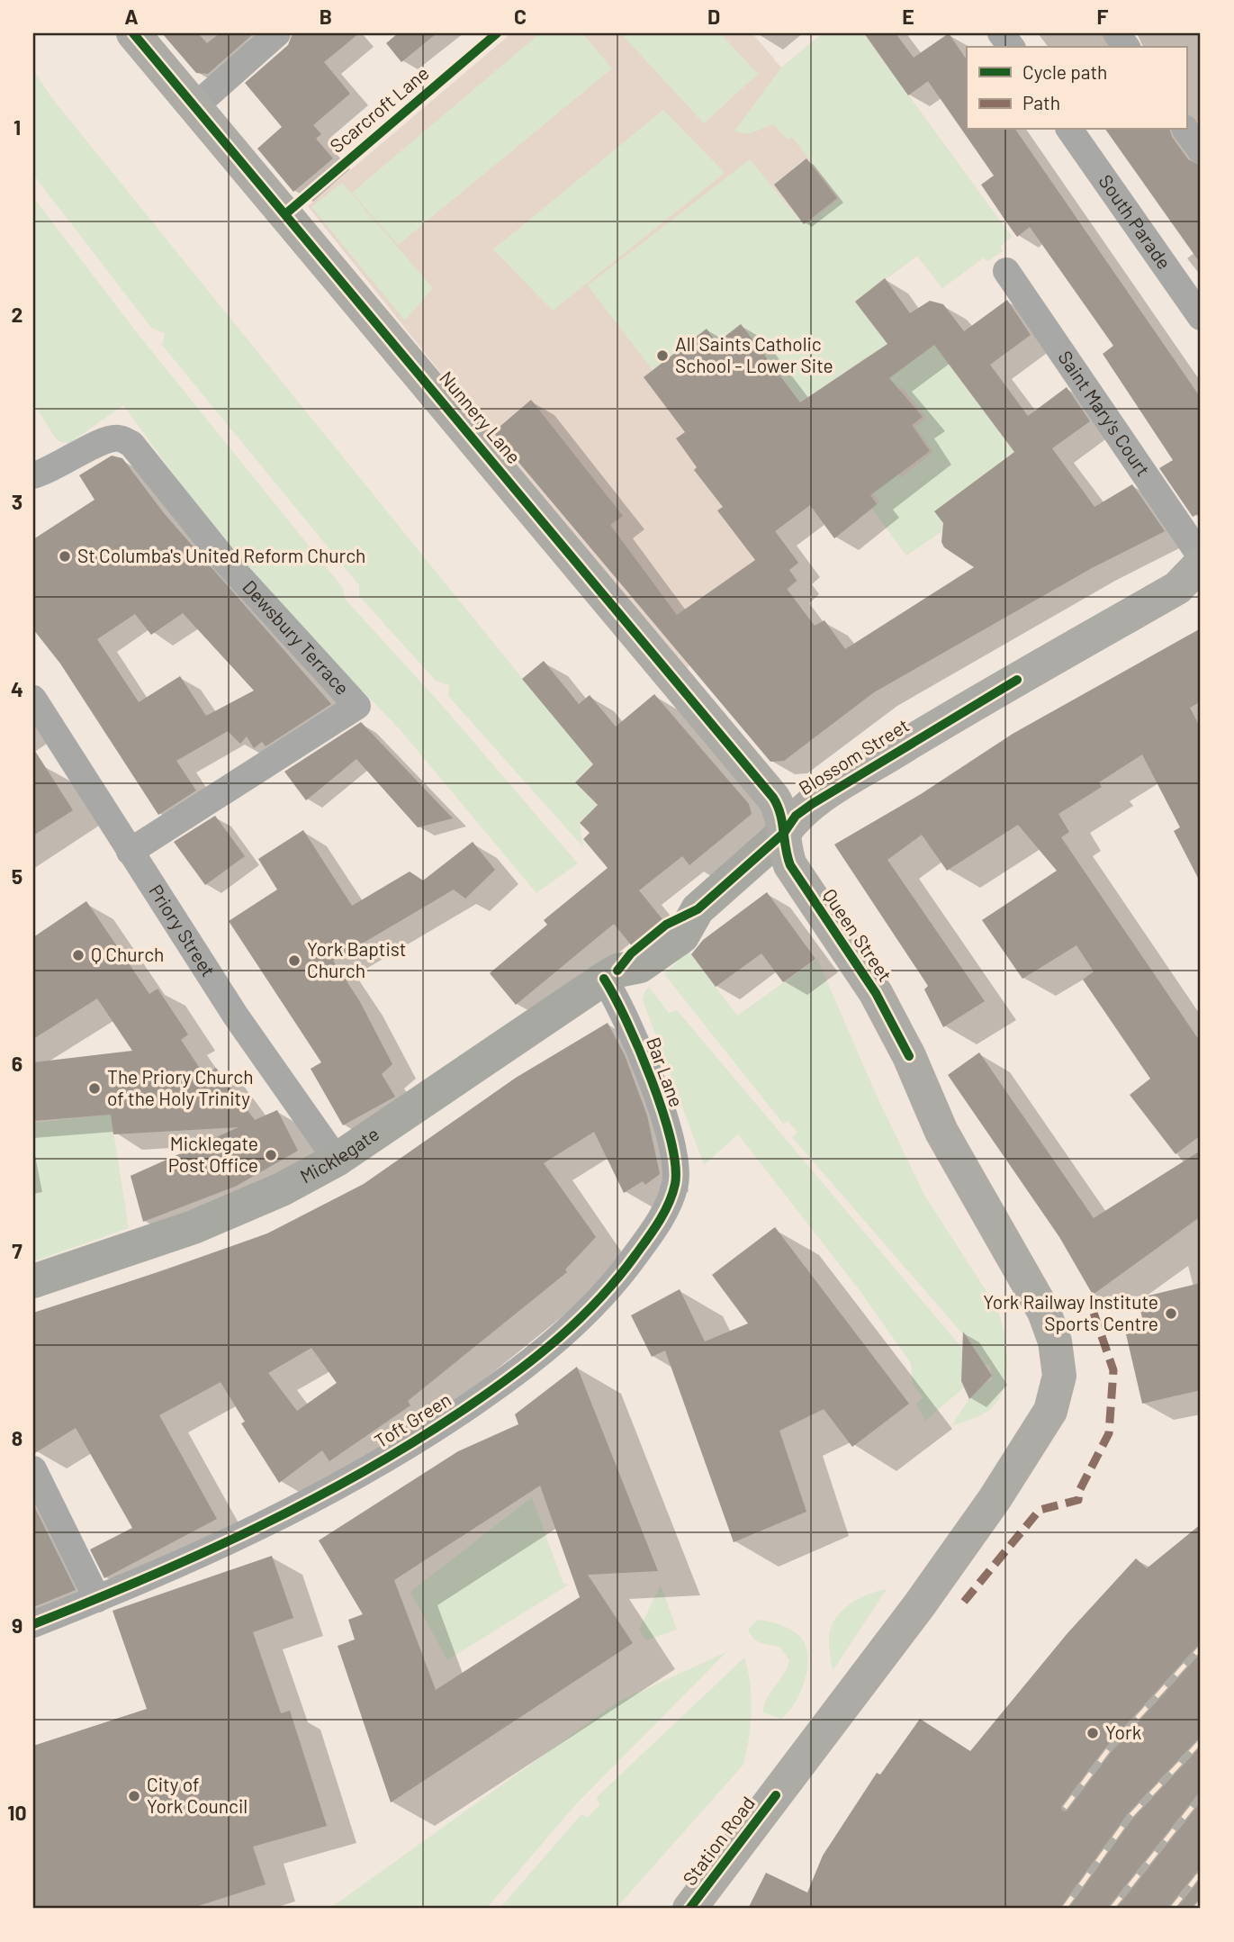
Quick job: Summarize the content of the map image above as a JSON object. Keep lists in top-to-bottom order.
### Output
{
  "streets": {
    "main road": [
      "Nunnery Lane",
      "Blossom Street",
      "Queen Street",
      "Station Road"
    ],
    "street": [
      "South Parade",
      "Saint Mary's Court",
      "Dewsbury Terrace",
      "Priory Street",
      "Bar Lane",
      "Micklegate",
      "Toft Green"
    ],
    "cycle path": ["Scarcroft Lane"]
  },
  "crossings": [
    ["Nunnery Lane", "Blossom Street"],
    ["Nunnery Lane", "Queen Street"],
    ["Dewsbury Terrace", "Priory Street"],
    ["Blossom Street", "Queen Street"],
    ["Blossom Street", "Micklegate"],
    ["Priory Street", "Micklegate"],
    ["Queen Street", "Station Road"],
    ["Bar Lane", "Micklegate"],
    ["Bar Lane", "Toft Green"]
  ],
  "places": [
    "All Saints Catholic School - Lower Site",
    "St Columba's United Reform Church",
    "Q Church",
    "York Baptist Church",
    "The Priory Church of the Holy Trinity",
    "Micklegate Post Office",
    "York Railway Institute Sports Centre",
    "York",
    "City of York Council"
  ],
  "legend": ["Cycle path", "Path"],
  "grid": {
    "columns": [
      "A",
      "B",
      "C",
      "D",
      "E",
      "F"
    ],
    "rows": [
      "1",
      "2",
      "3",
      "4",
      "5",
      "6",
      "7",
      "8",
      "9",
      "10"
    ]
  }
}
